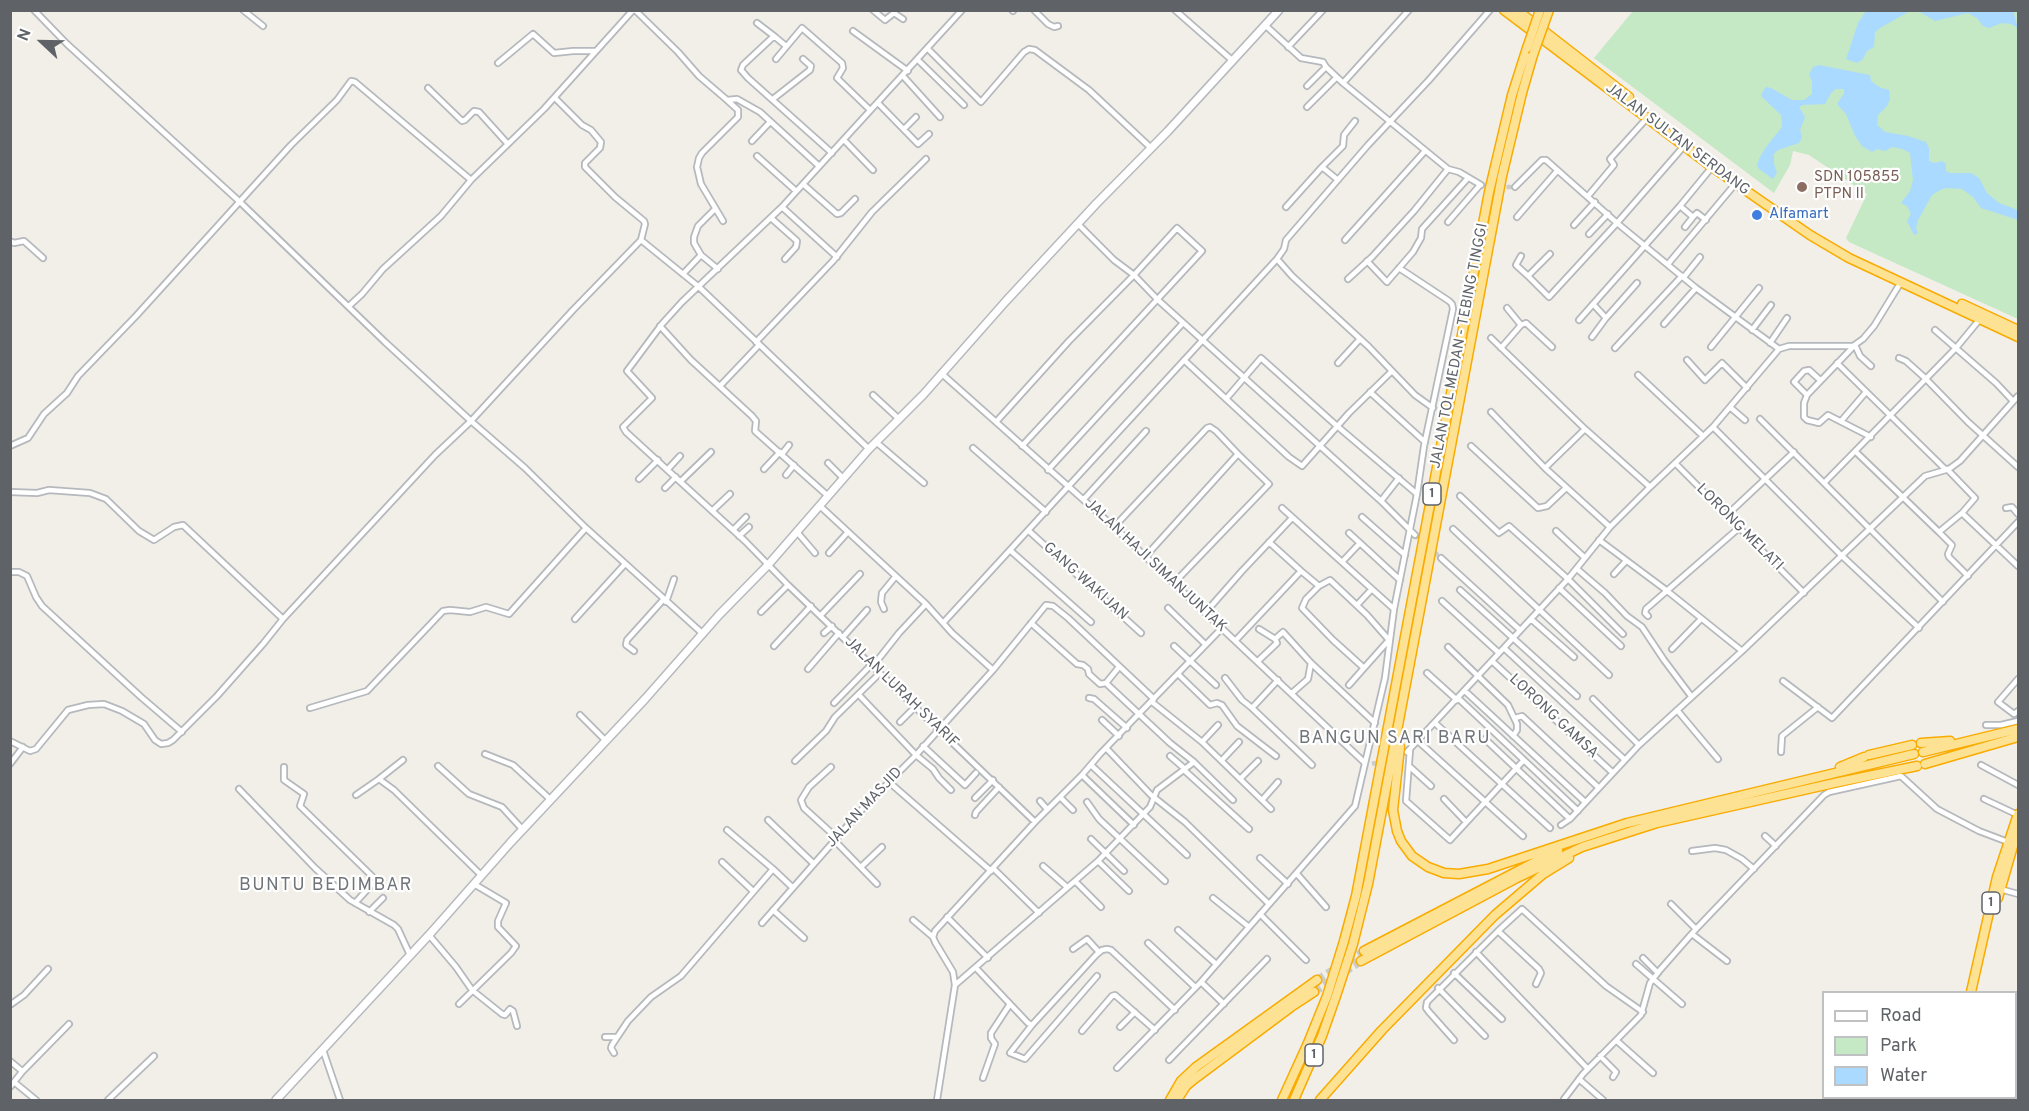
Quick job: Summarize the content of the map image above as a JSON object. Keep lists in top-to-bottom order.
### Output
{
  "streets": {
    "highway": ["JALAN SULTAN SERDANG", "JALAN TOL MEDAN - TEBING TINGGI", "1"],
    "street": [
      "LORONG MELATI",
      "JALAN HAJI SIMANJUNTAK",
      "GANG WAKIJAN",
      "JALAN LURAH SYARIF",
      "LORONG GAMSA",
      "JALAN MASJID"
    ]
  },
  "crossings": [
    ["JALAN LURAH SYARIF", "JALAN MASJID"]
  ],
  "districts": ["BANGUN SARI BARU", "BUNTU BEDIMBAR"],
  "places": ["SDN 105855 PTPN II", "Alfamart"],
  "legend": ["Road", "Park", "Water"],
  "north": "left"
}
